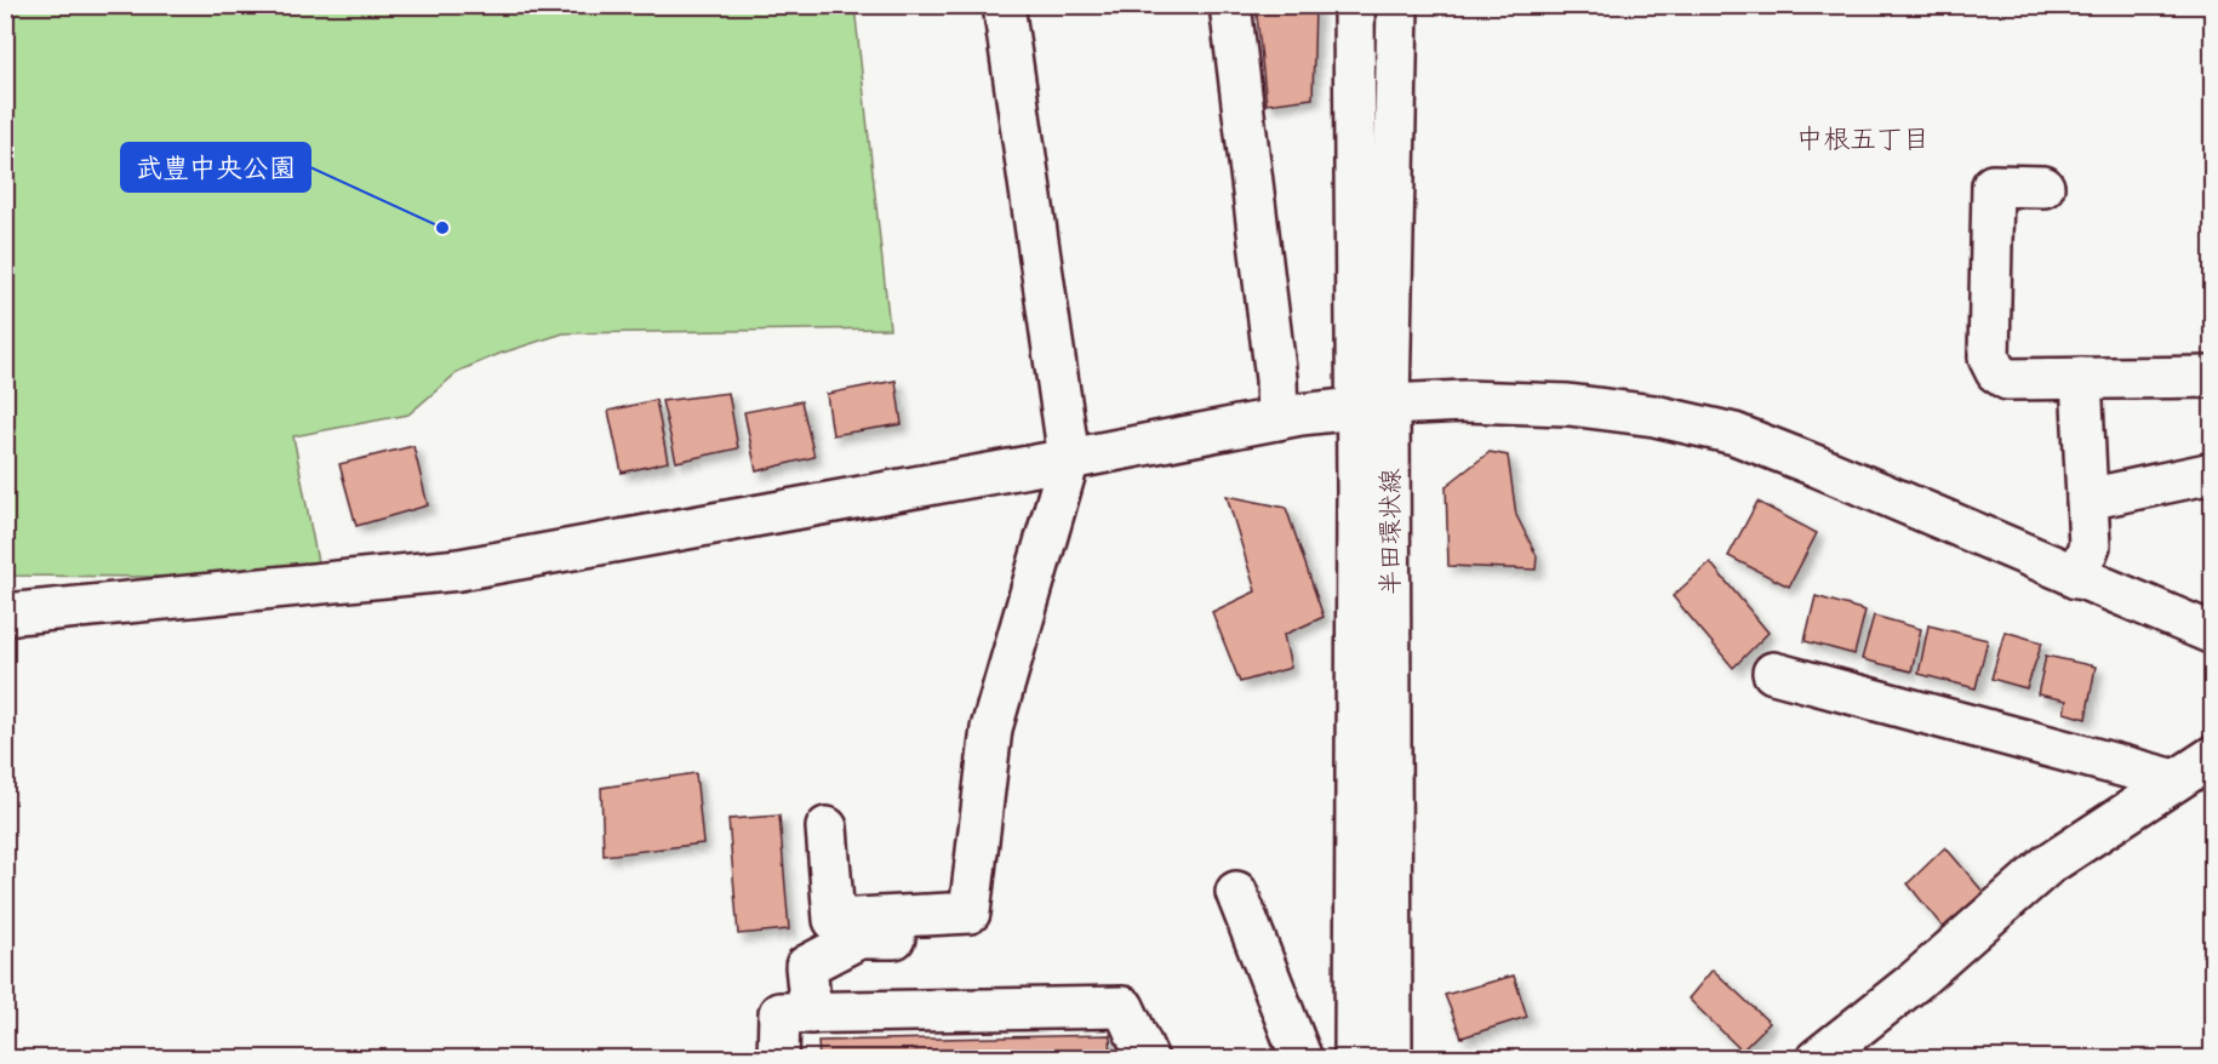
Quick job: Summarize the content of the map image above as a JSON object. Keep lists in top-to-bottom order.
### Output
{
  "streets": {
    "street": ["半田環状線"]
  },
  "districts": ["中根五丁目"],
  "places": ["武豊中央公園"]
}
